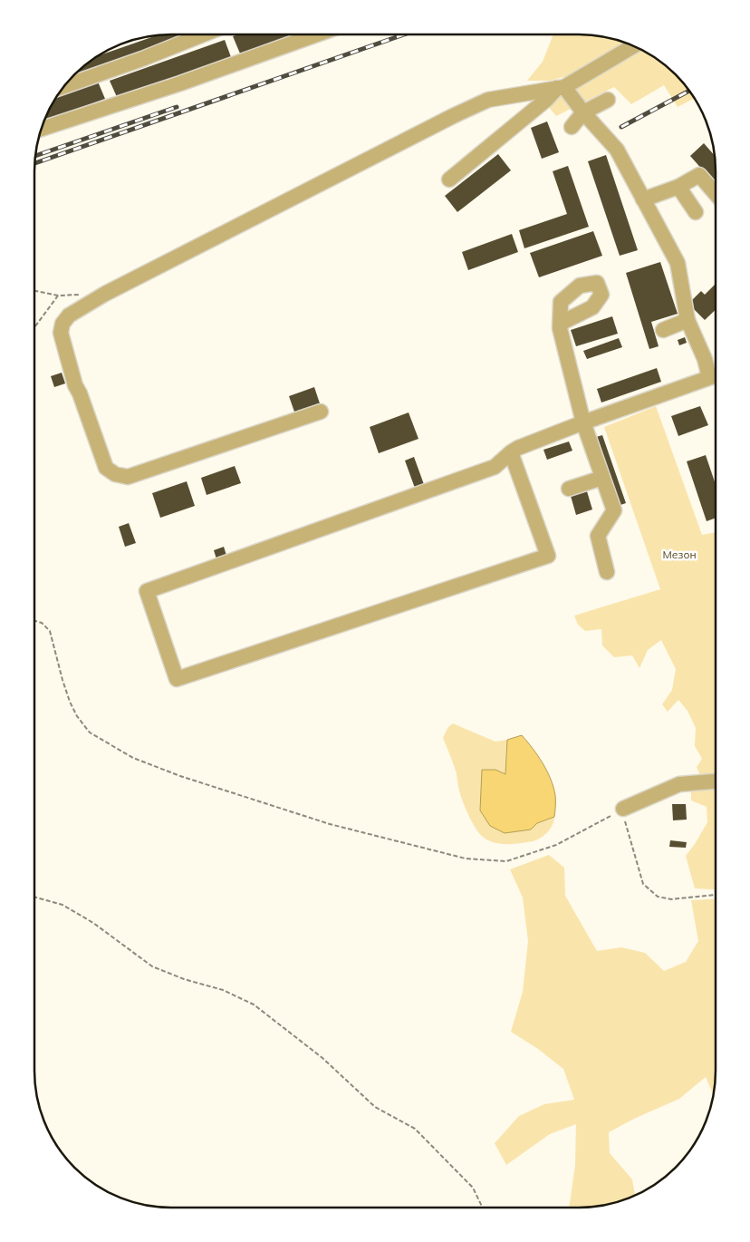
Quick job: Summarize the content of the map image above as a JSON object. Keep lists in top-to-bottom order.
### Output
{
  "parks": ["Мезон"]
}
